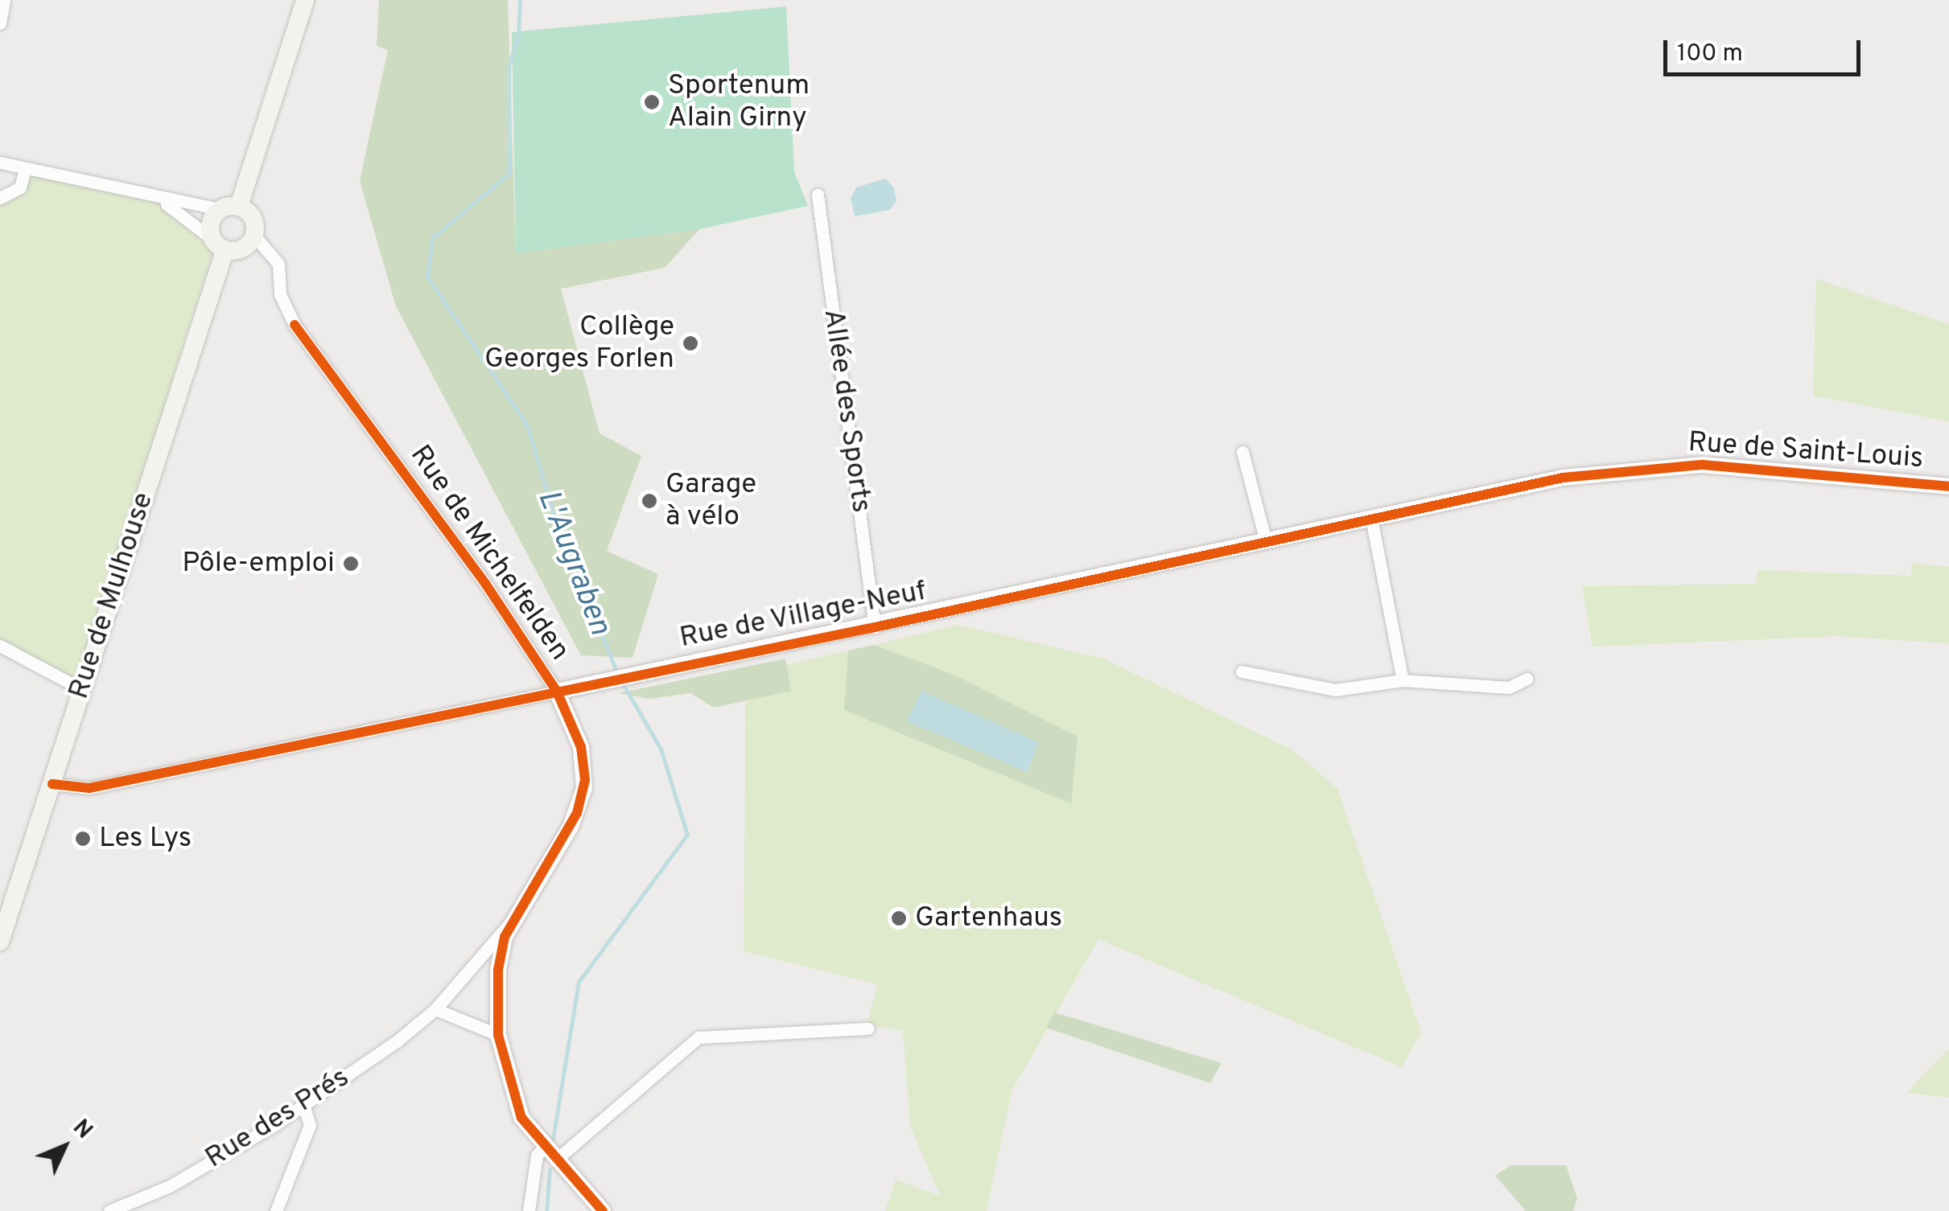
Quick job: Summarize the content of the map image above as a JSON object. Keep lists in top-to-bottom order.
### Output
{
  "streets": {
    "main road": ["Rue de Mulhouse"],
    "street": [
      "Allée des Sports",
      "Rue de Saint-Louis",
      "Rue de Michelfelden",
      "Rue de Village-Neuf",
      "Rue des Prés"
    ]
  },
  "crossings": [
    ["Allée des Sports", "Rue de Village-Neuf"],
    ["Rue de Saint-Louis", "Rue de Village-Neuf"],
    ["Rue de Michelfelden", "Rue de Mulhouse"],
    ["Rue de Michelfelden", "Rue de Village-Neuf"],
    ["Rue de Michelfelden", "Rue des Prés"],
    ["Rue de Mulhouse", "Rue de Village-Neuf"]
  ],
  "water": ["L'Augraben"],
  "places": [
    "Sportenum Alain Girny",
    "Collège Georges Forlen",
    "Garage à vélo",
    "Pôle-emploi",
    "Les Lys",
    "Gartenhaus"
  ],
  "scale_bar": "100 m",
  "north": "top right"
}
